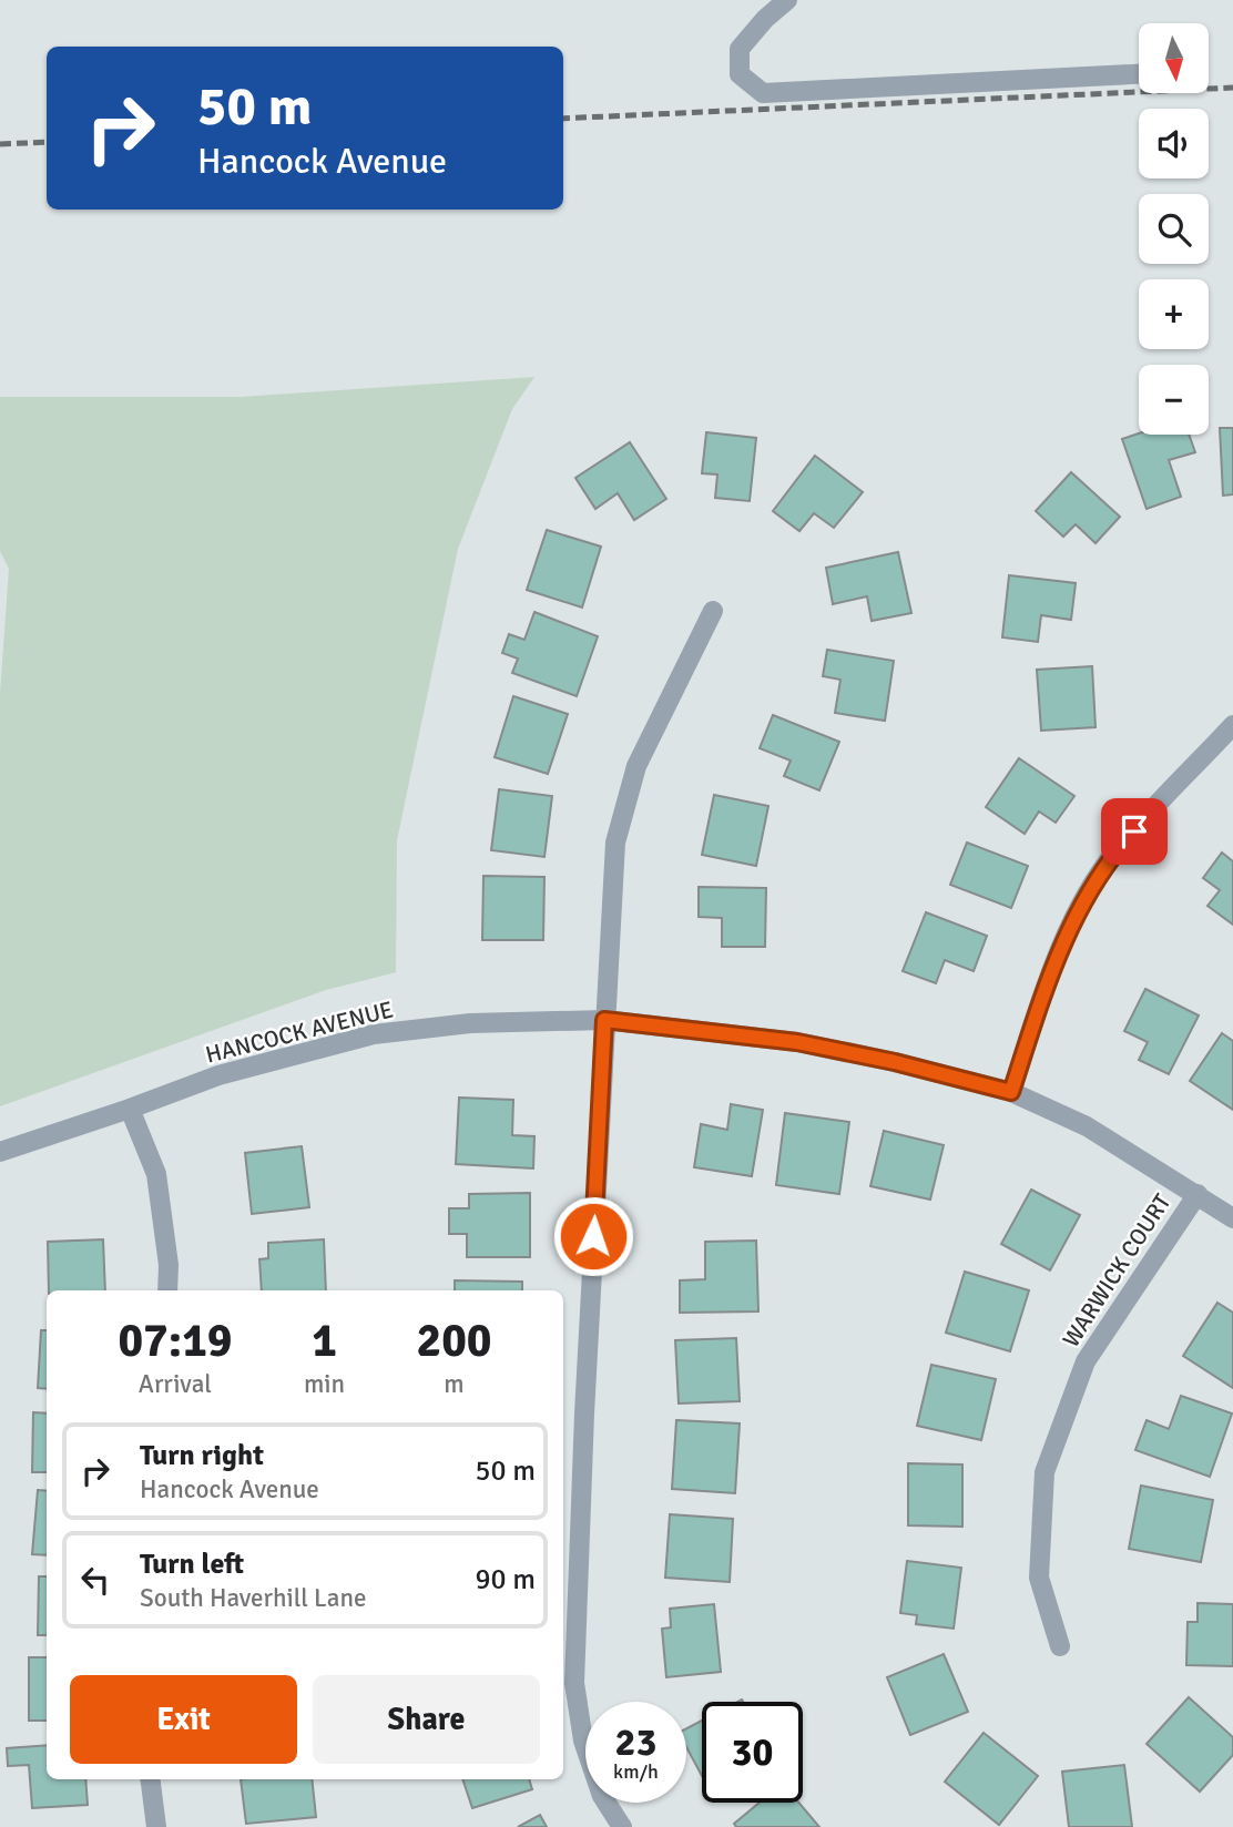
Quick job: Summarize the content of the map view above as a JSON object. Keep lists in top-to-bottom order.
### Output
{
  "streets": {
    "street": ["HANCOCK AVENUE", "WARWICK COURT"]
  },
  "crossings": [
    ["HANCOCK AVENUE", "WARWICK COURT"]
  ],
  "north": "bottom",
  "page": {
    "map_buttons": ["+", "−"],
    "turn": ["50 m", "Hancock Avenue"],
    "eta": [
      "07:19",
      "Arrival",
      "1",
      "min",
      "200",
      "m"
    ],
    "list": [
      {
        "name": "Turn right",
        "note": "Hancock Avenue",
        "value": "50 m"
      },
      {
        "name": "Turn left",
        "note": "South Haverhill Lane",
        "value": "90 m"
      }
    ],
    "buttons": ["Exit", "Share"],
    "speed": "23 km/h",
    "limit": "30"
  }
}
